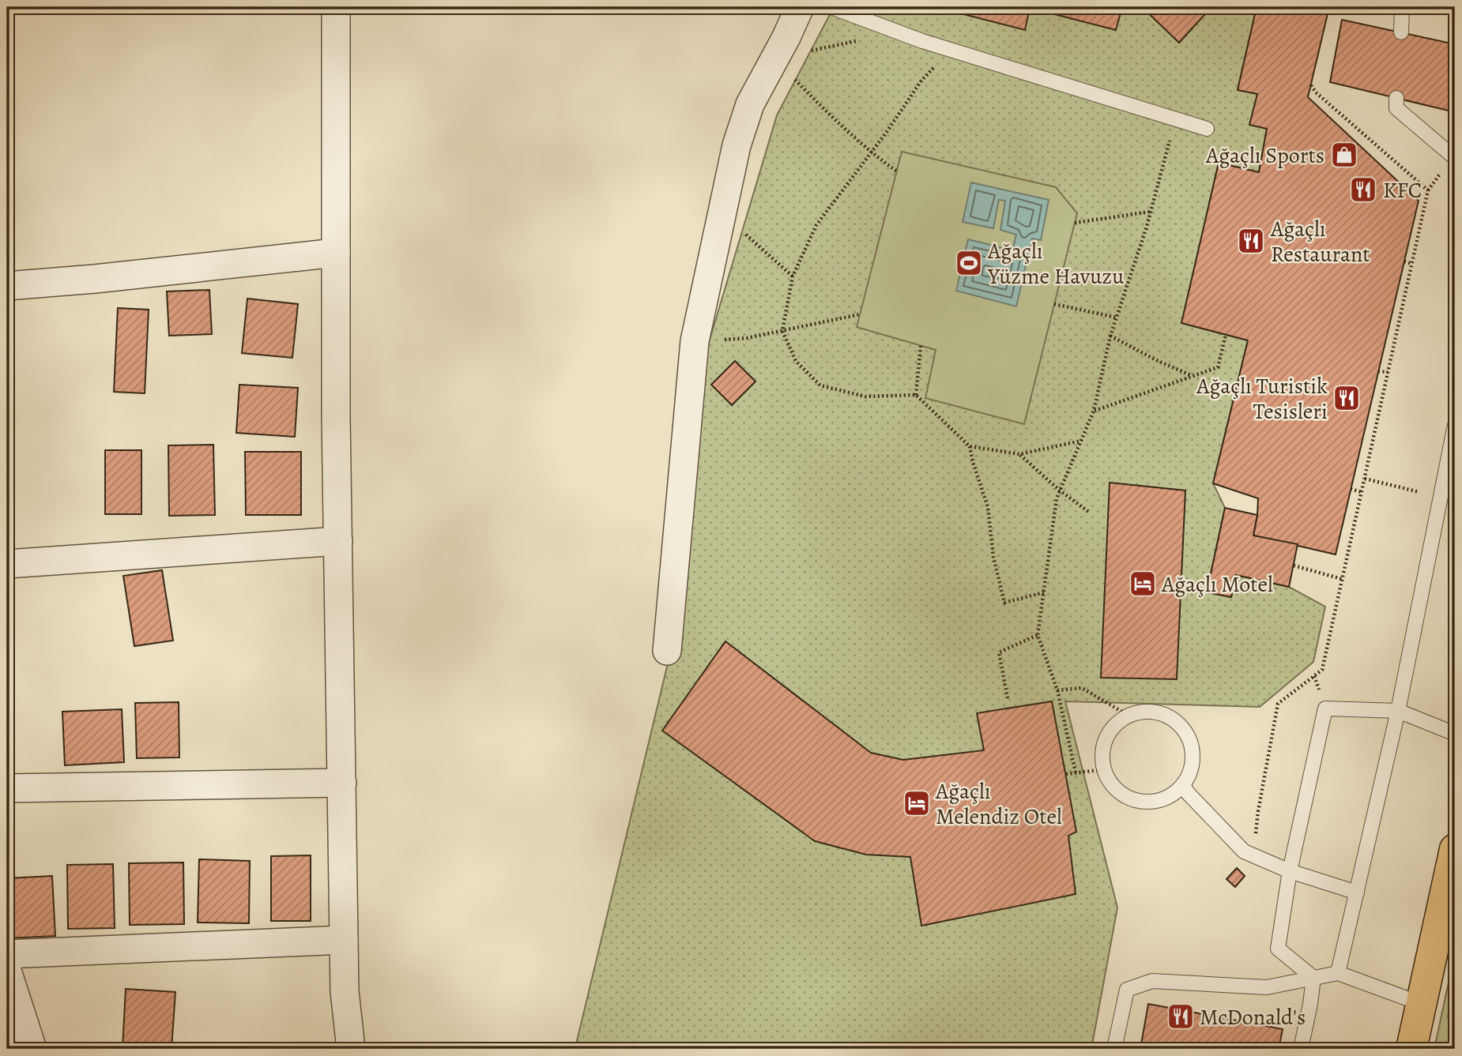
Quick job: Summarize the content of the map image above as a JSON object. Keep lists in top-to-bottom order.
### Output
{
  "places": {
    "shop": ["Ağaçlı Sports"],
    "restaurant": [
      "KFC",
      "Ağaçlı Restaurant",
      "Ağaçlı Turistik Tesisleri",
      "McDonald's"
    ],
    "sports": ["Ağaçlı Yüzme Havuzu"],
    "hotel": ["Ağaçlı Motel", "Ağaçlı Melendiz Otel"]
  }
}
